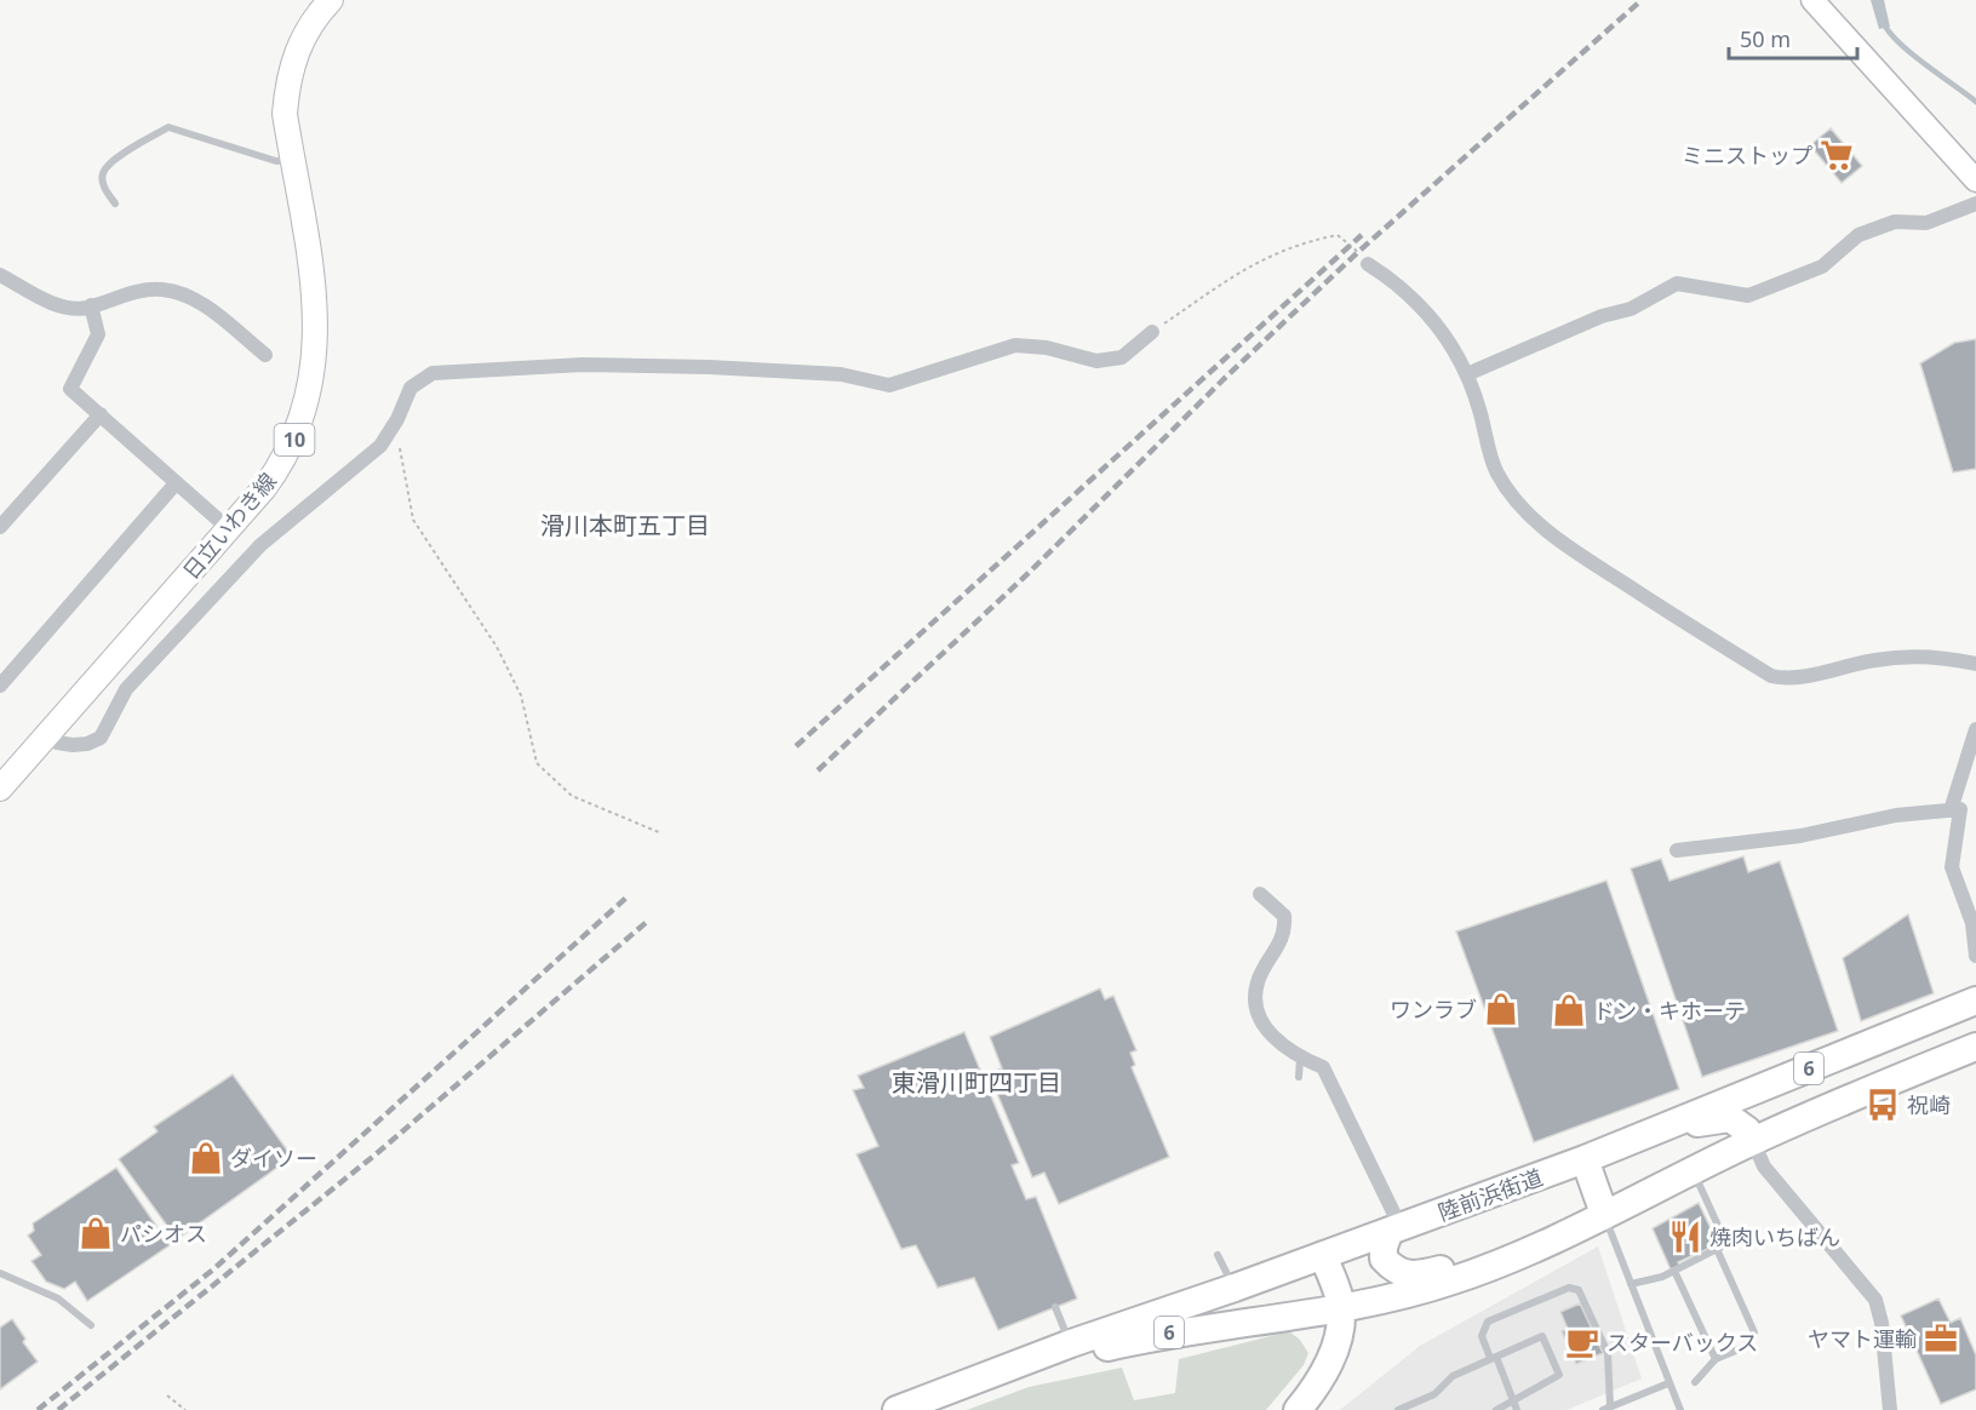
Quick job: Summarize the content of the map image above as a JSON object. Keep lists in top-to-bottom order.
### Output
{
  "streets": {
    "highway": ["6", "陸前浜街道"],
    "main road": ["10", "日立いわき線"]
  },
  "districts": ["滑川本町五丁目", "東滑川町四丁目"],
  "places": {
    "supermarket": ["ミニストップ"],
    "shop": [
      "ワンラブ",
      "ドン・キホーテ",
      "ダイソー",
      "パシオス"
    ],
    "bus stop": ["祝崎"],
    "restaurant": ["焼肉いちばん"],
    "office": ["ヤマト運輸"],
    "cafe": ["スターバックス"]
  },
  "scale_bar": "50 m"
}
